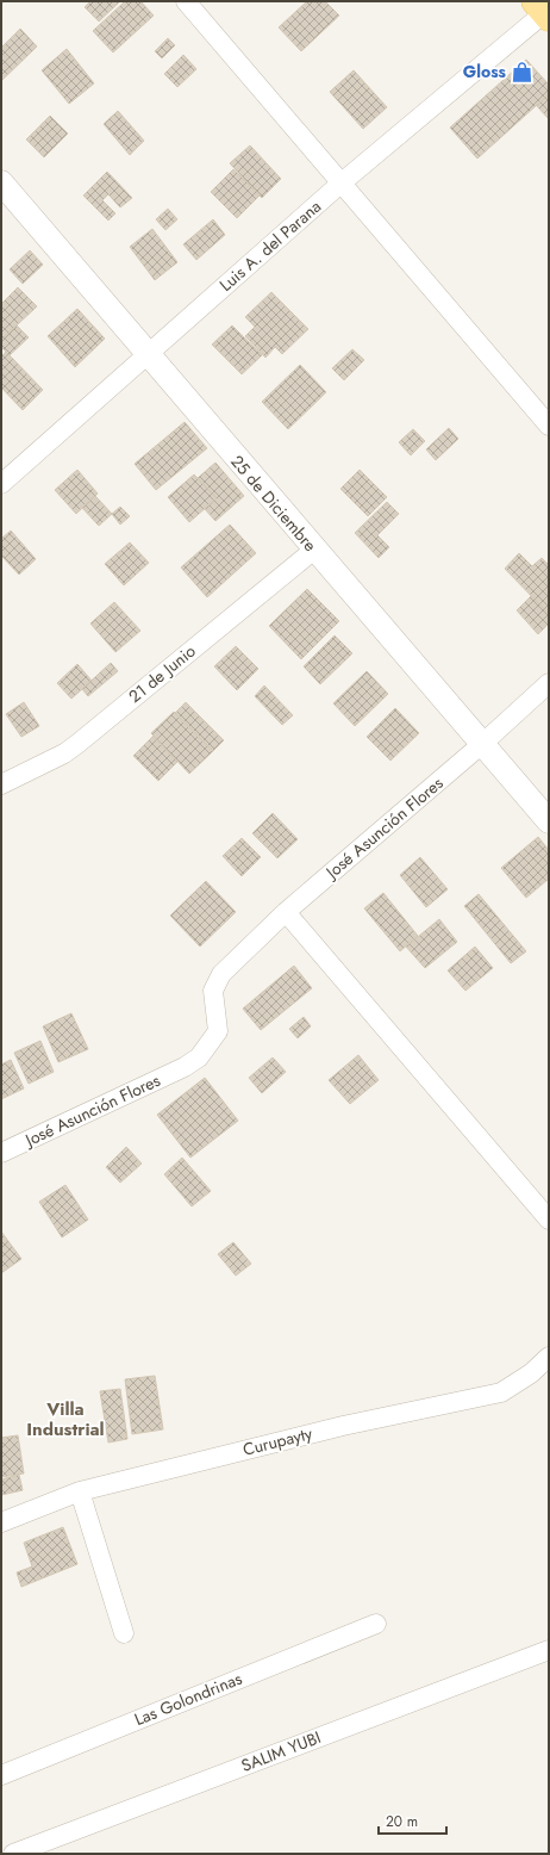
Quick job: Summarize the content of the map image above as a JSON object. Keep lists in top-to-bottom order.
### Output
{
  "streets": {
    "street": [
      "Luis A. del Parana",
      "25 de Diciembre",
      "21 de Junio",
      "José Asunción Flores",
      "Curupayty",
      "Las Golondrinas",
      "SALIM YUBI"
    ]
  },
  "crossings": [
    ["Luis A. del Parana", "25 de Diciembre"],
    ["25 de Diciembre", "21 de Junio"],
    ["25 de Diciembre", "José Asunción Flores"]
  ],
  "districts": ["Villa Industrial"],
  "places": {
    "shop": ["Gloss"]
  },
  "scale_bar": "20 m"
}
